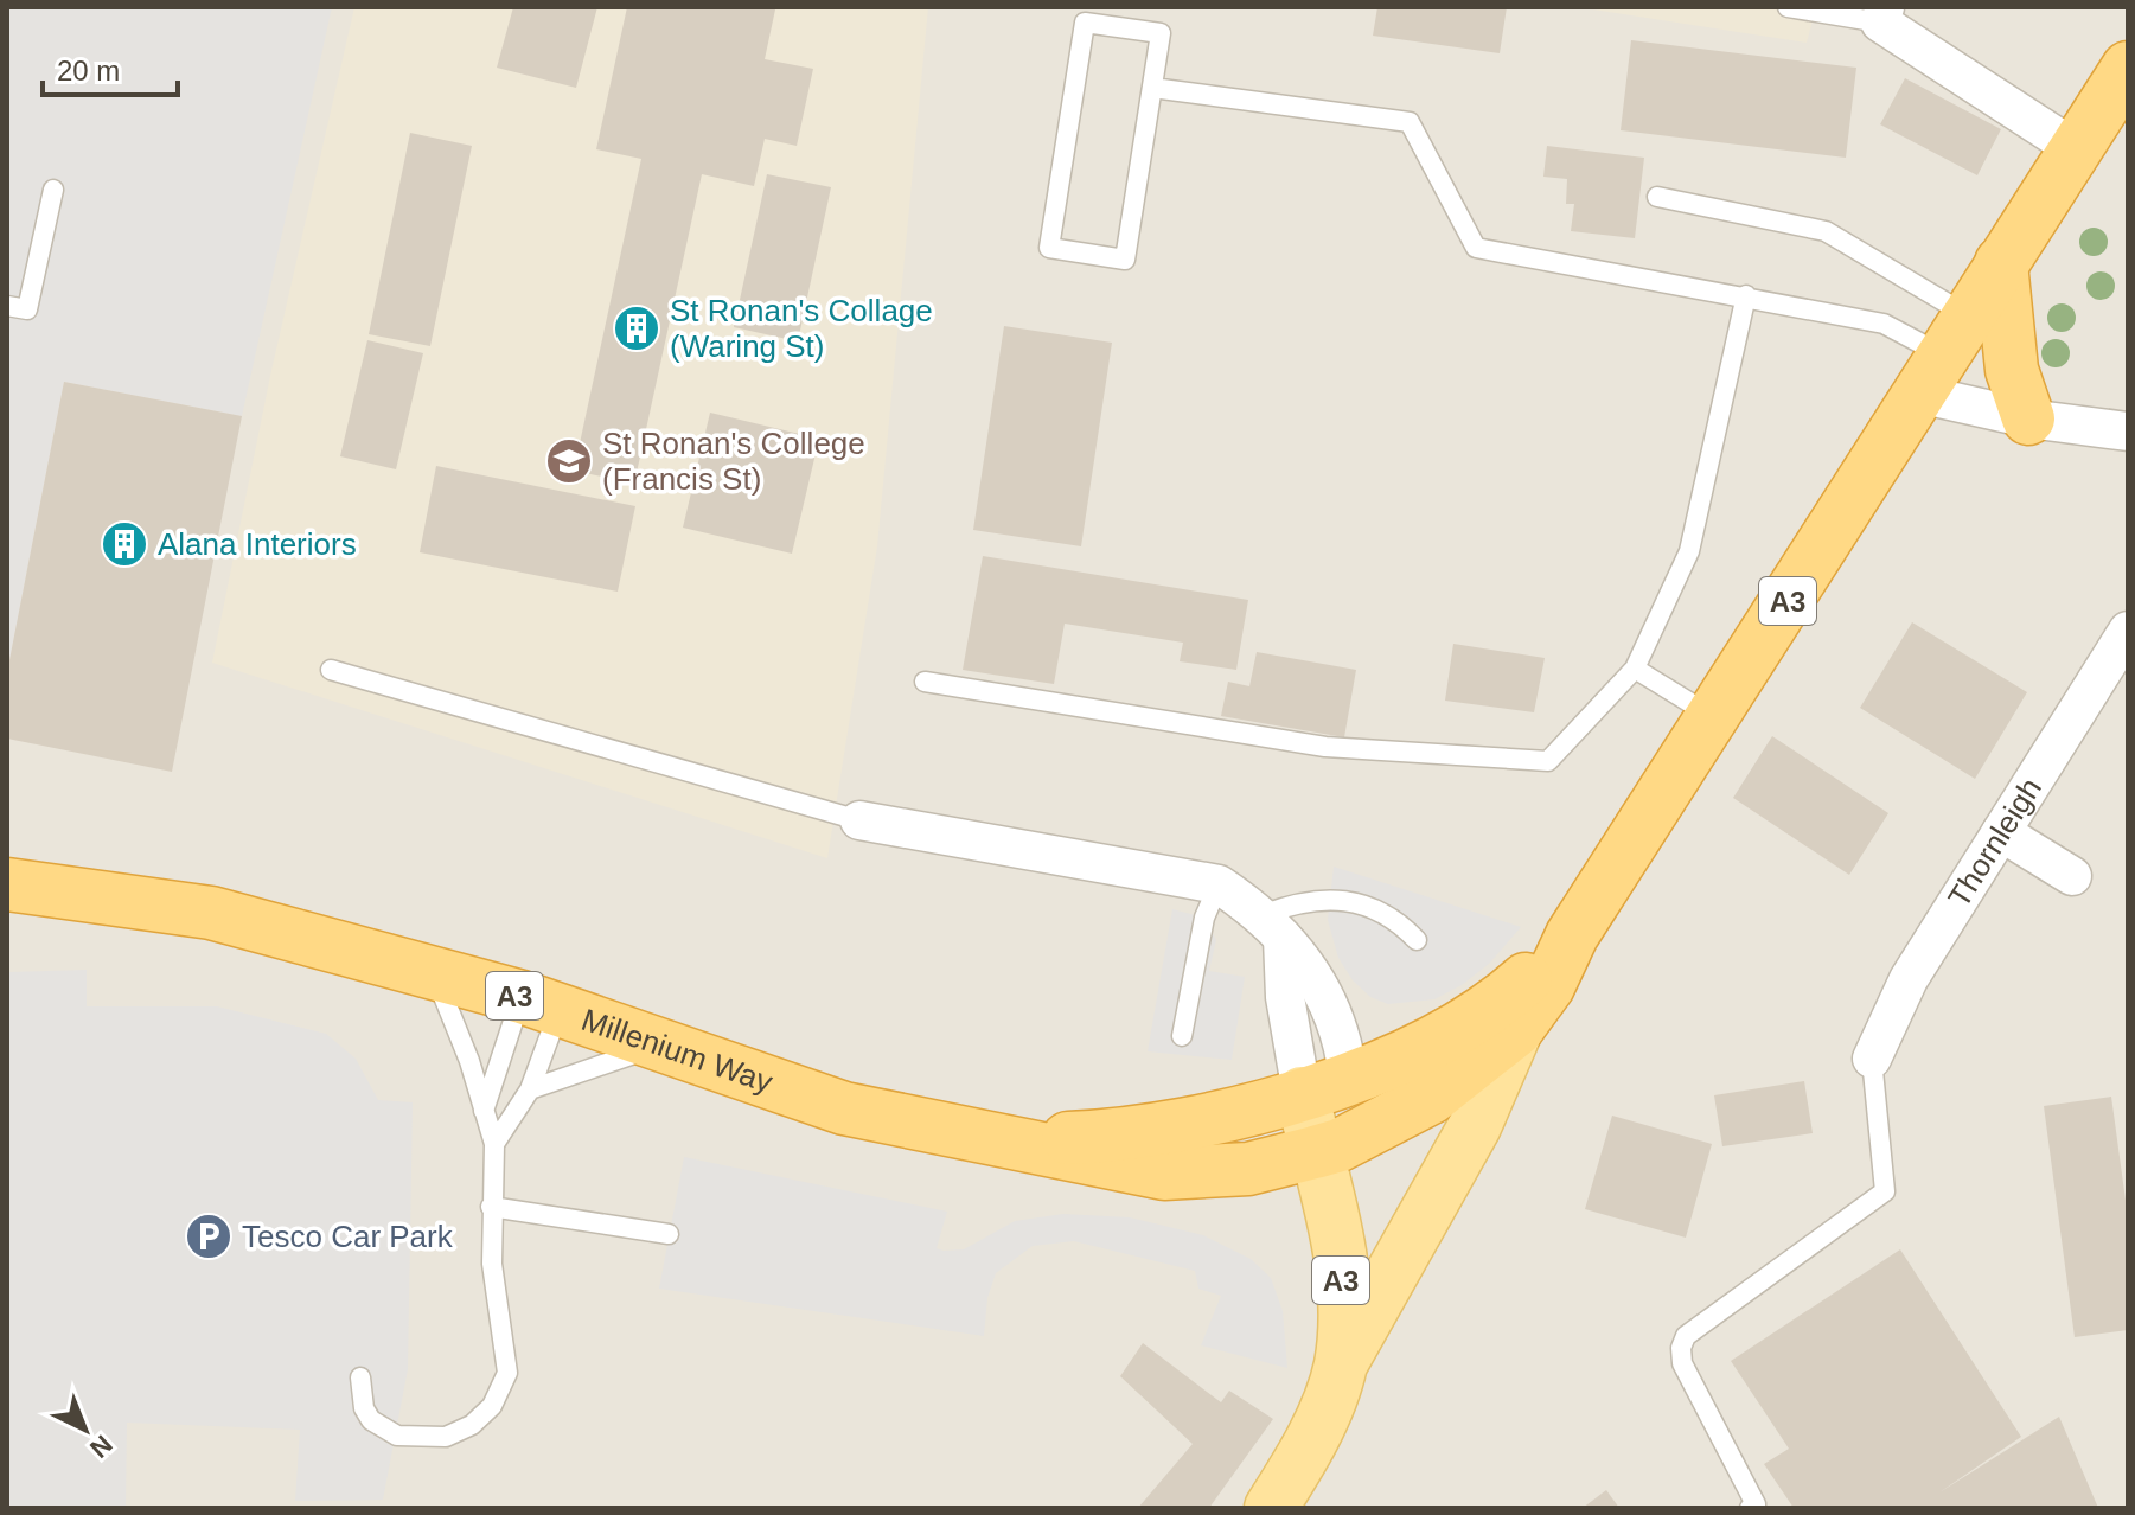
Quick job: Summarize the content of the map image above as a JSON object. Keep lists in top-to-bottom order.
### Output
{
  "streets": {
    "highway": ["A3", "Millenium Way"],
    "street": ["Thornleigh"]
  },
  "crossings": [
    ["A3", "Millenium Way"]
  ],
  "places": {
    "building": ["St Ronan's Collage (Waring St)", "Alana Interiors"],
    "school or university": ["St Ronan's College (Francis St)"],
    "parking": ["Tesco Car Park"]
  },
  "scale_bar": "20 m",
  "north": "bottom right"
}
